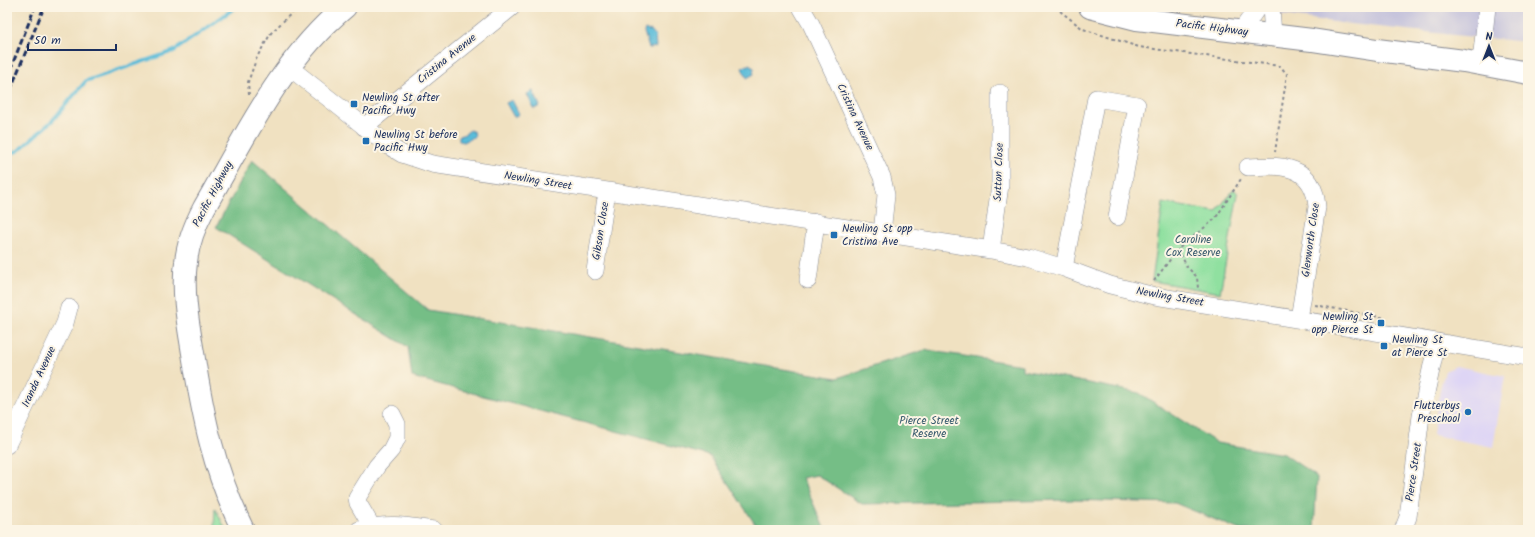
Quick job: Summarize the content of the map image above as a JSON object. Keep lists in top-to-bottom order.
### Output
{
  "streets": {
    "main road": ["Pacific Highway"],
    "street": [
      "Cristina Avenue",
      "Sutton Close",
      "Newling Street",
      "Gibson Close",
      "Glenworth Close",
      "Iranda Avenue",
      "Pierce Street"
    ]
  },
  "crossings": [
    ["Pacific Highway", "Newling Street"],
    ["Cristina Avenue", "Newling Street"],
    ["Sutton Close", "Newling Street"],
    ["Newling Street", "Gibson Close"],
    ["Newling Street", "Glenworth Close"],
    ["Newling Street", "Pierce Street"]
  ],
  "parks": ["Caroline Cox Reserve", "Pierce Street Reserve"],
  "places": {
    "transit": [
      "Newling St after Pacific Hwy",
      "Newling St before Pacific Hwy",
      "Newling St opp Cristina Ave",
      "Newling St opp Pierce St",
      "Newling St at Pierce St"
    ],
    "other": ["Flutterbys Preschool"]
  },
  "scale_bar": "50 m",
  "north": "top"
}
